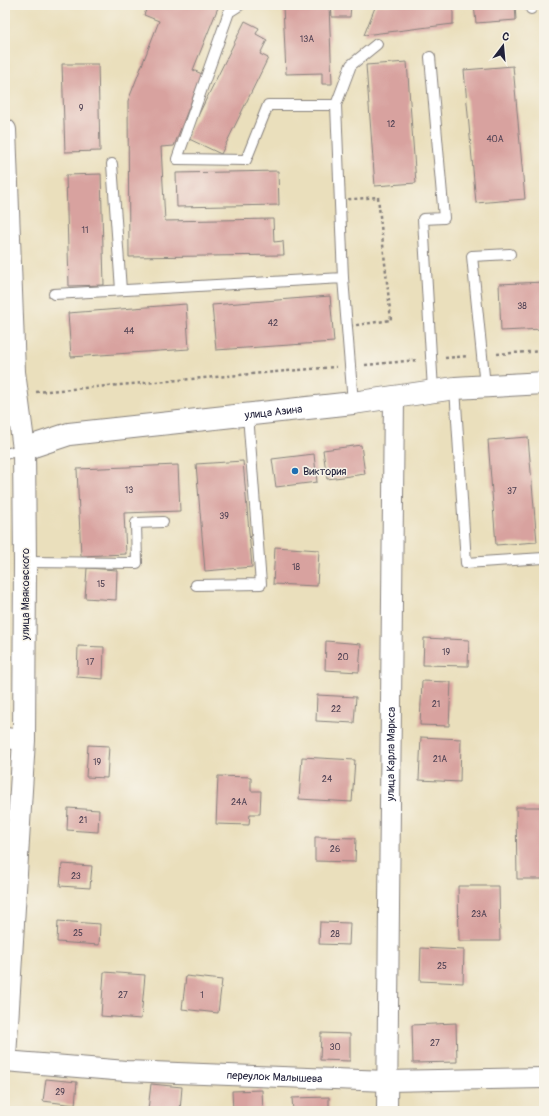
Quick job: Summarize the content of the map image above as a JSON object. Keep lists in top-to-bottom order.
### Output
{
  "streets": {
    "street": [
      "улица Азина",
      "улица Маяковского",
      "улица Карла Маркса",
      "переулок Малышева"
    ]
  },
  "crossings": [
    ["улица Азина", "улица Маяковского"],
    ["улица Азина", "улица Карла Маркса"],
    ["улица Карла Маркса", "переулок Малышева"]
  ],
  "places": ["Виктория"],
  "house_numbers": [
    "13А",
    "9",
    "12",
    "40А",
    "11",
    "38",
    "42",
    "44",
    "13",
    "37",
    "39",
    "18",
    "15",
    "19",
    "20",
    "17",
    "21",
    "22",
    "21А",
    "19",
    "24",
    "24А",
    "21",
    "26",
    "23",
    "23А",
    "25",
    "28",
    "25",
    "27",
    "1",
    "27",
    "30",
    "29"
  ],
  "north": "top"
}
